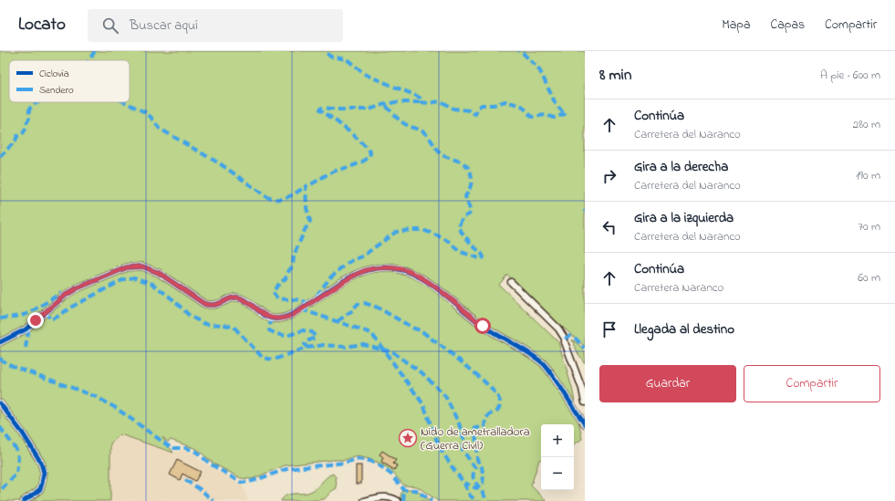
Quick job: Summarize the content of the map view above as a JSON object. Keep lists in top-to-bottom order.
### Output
{
  "places": {
    "place": ["Nido de ametralladora (Guerra Civil)"]
  },
  "legend": ["Ciclovía", "Sendero"],
  "page": {
    "header": "Locato",
    "search": "Buscar aquí",
    "nav": ["Mapa", "Capas", "Compartir"],
    "heading": ["8 min", "A pie · 600 m"],
    "list": [
      ["Continúa", "Carretera del Naranco", "280 m"],
      ["Gira a la derecha", "Carretera del Naranco", "190 m"],
      ["Gira a la izquierda", "Carretera del Naranco", "70 m"],
      ["Continúa", "Carretera Naranco", "60 m"],
      "Llegada al destino"
    ],
    "buttons": ["Guardar", "Compartir"],
    "map_buttons": ["+", "−"]
  }
}
